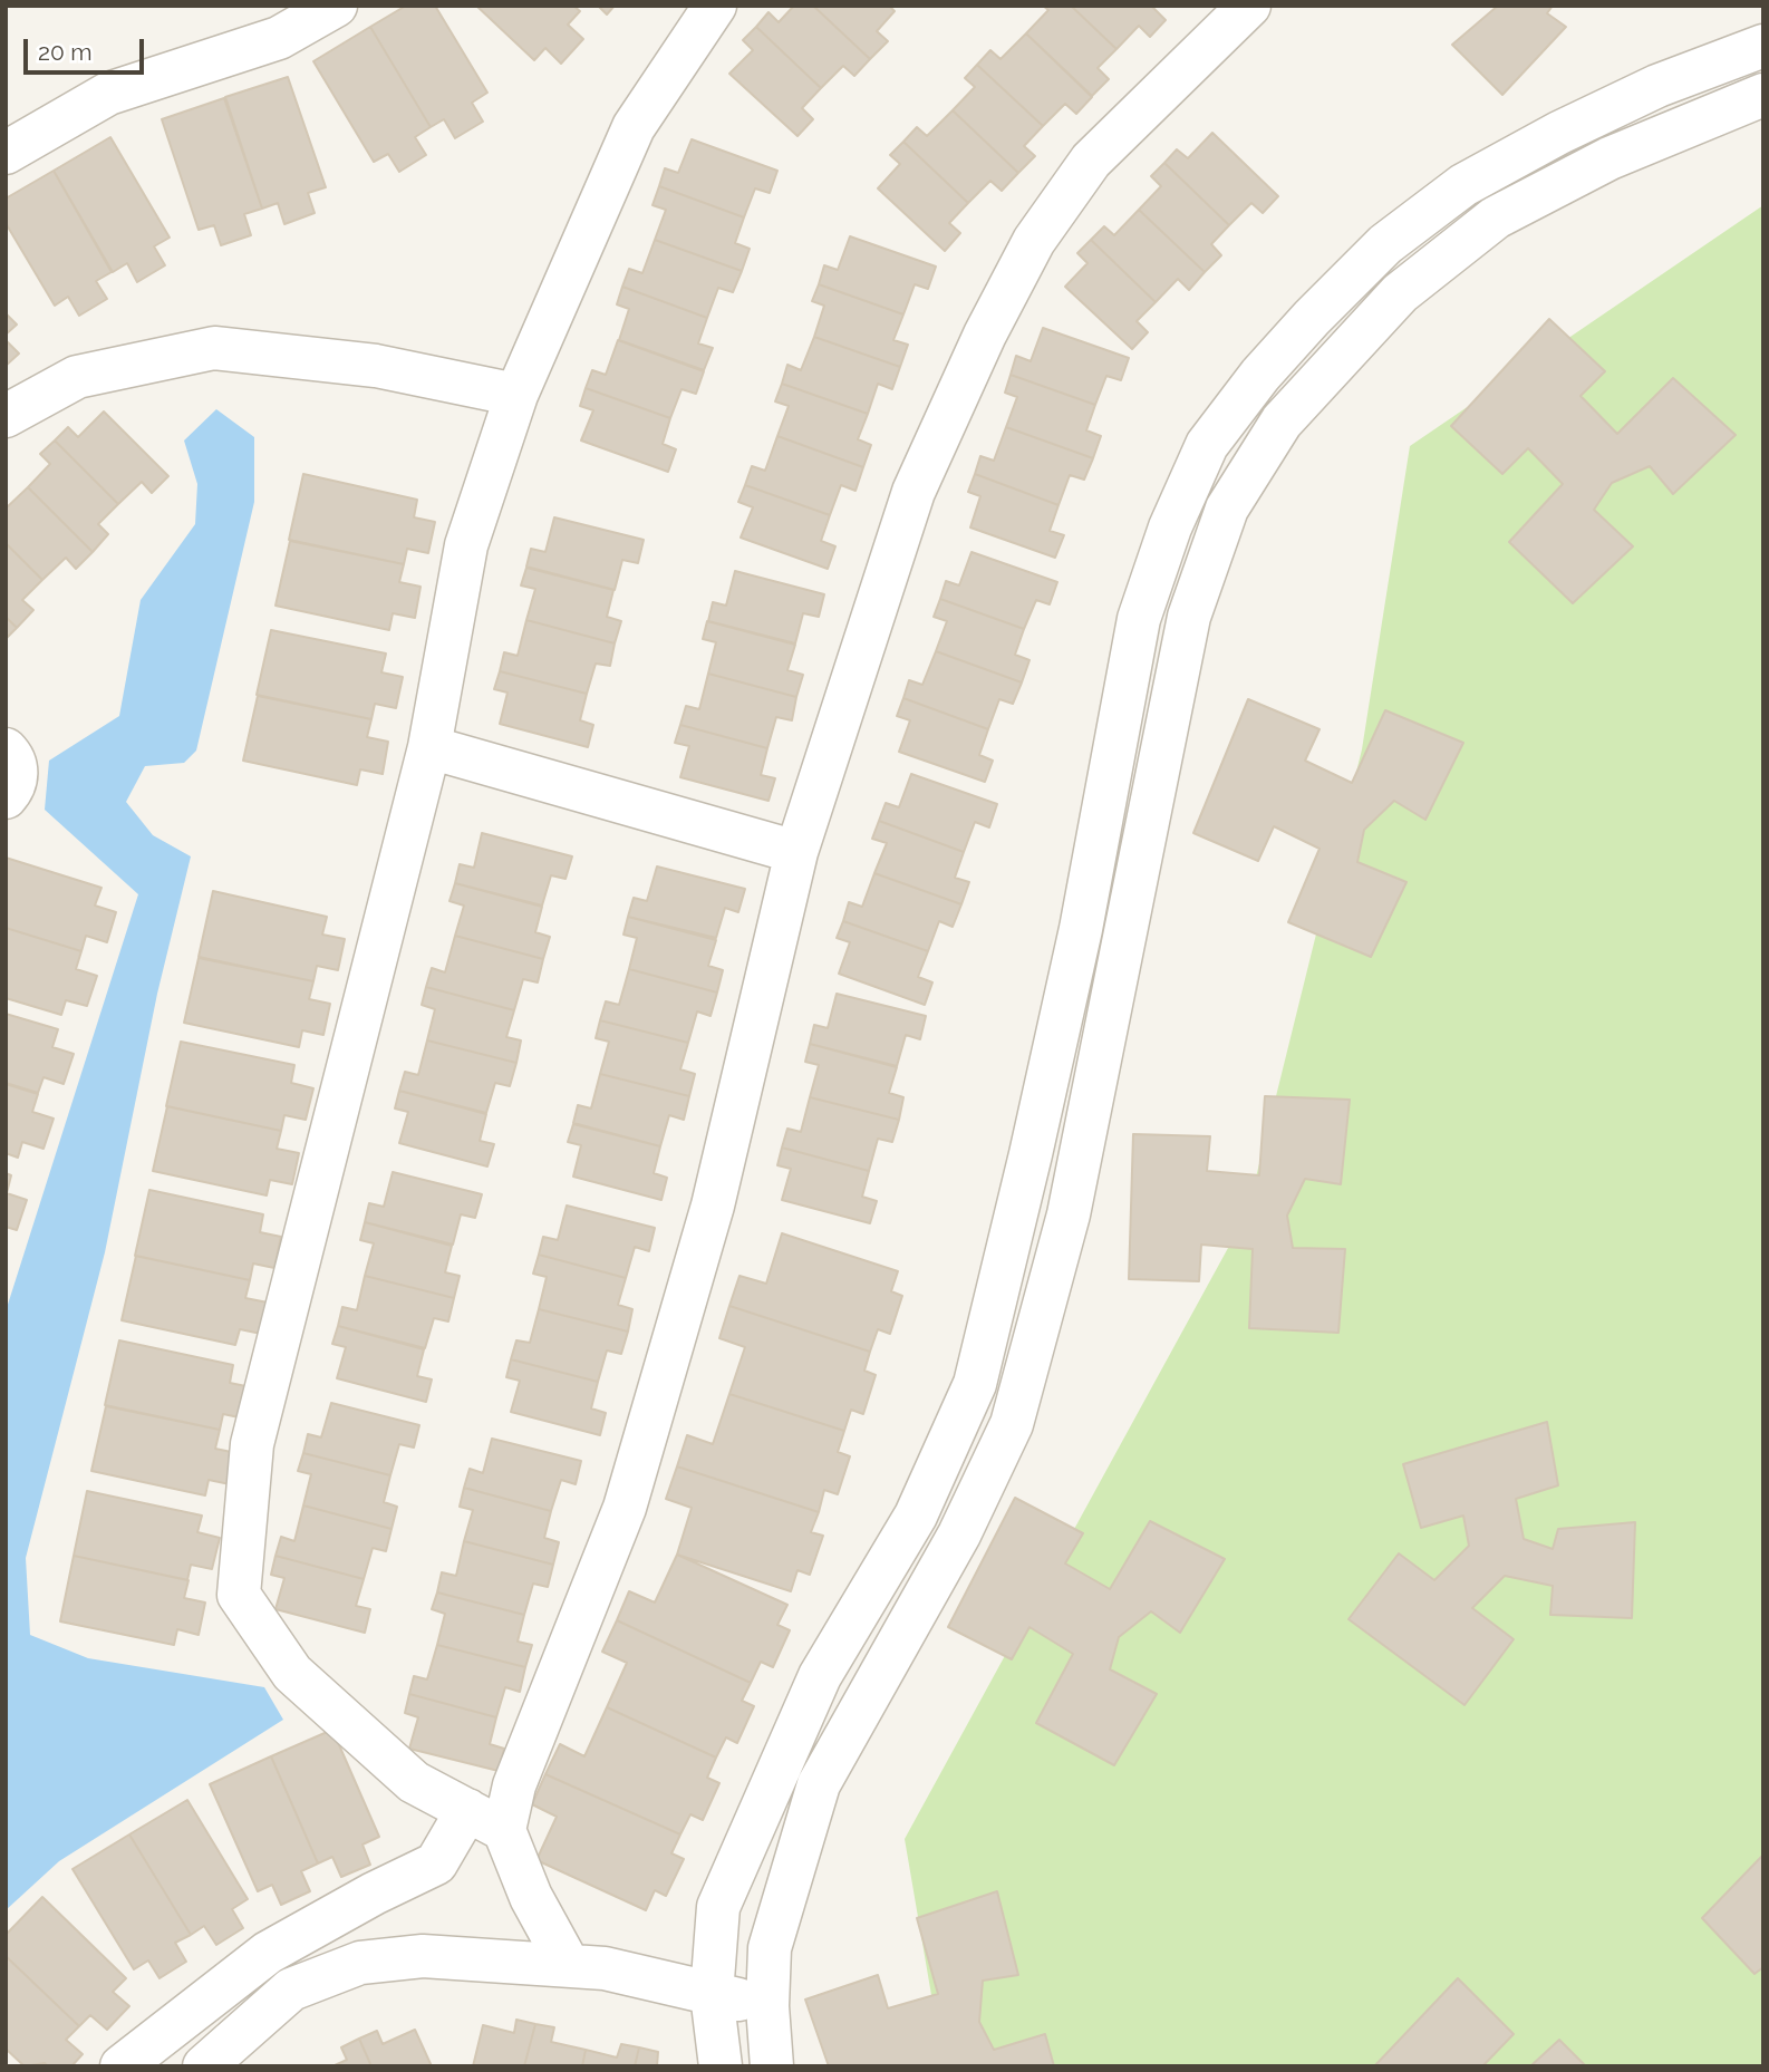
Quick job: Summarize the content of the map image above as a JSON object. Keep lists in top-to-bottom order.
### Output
{
  "scale_bar": "20 m"
}
